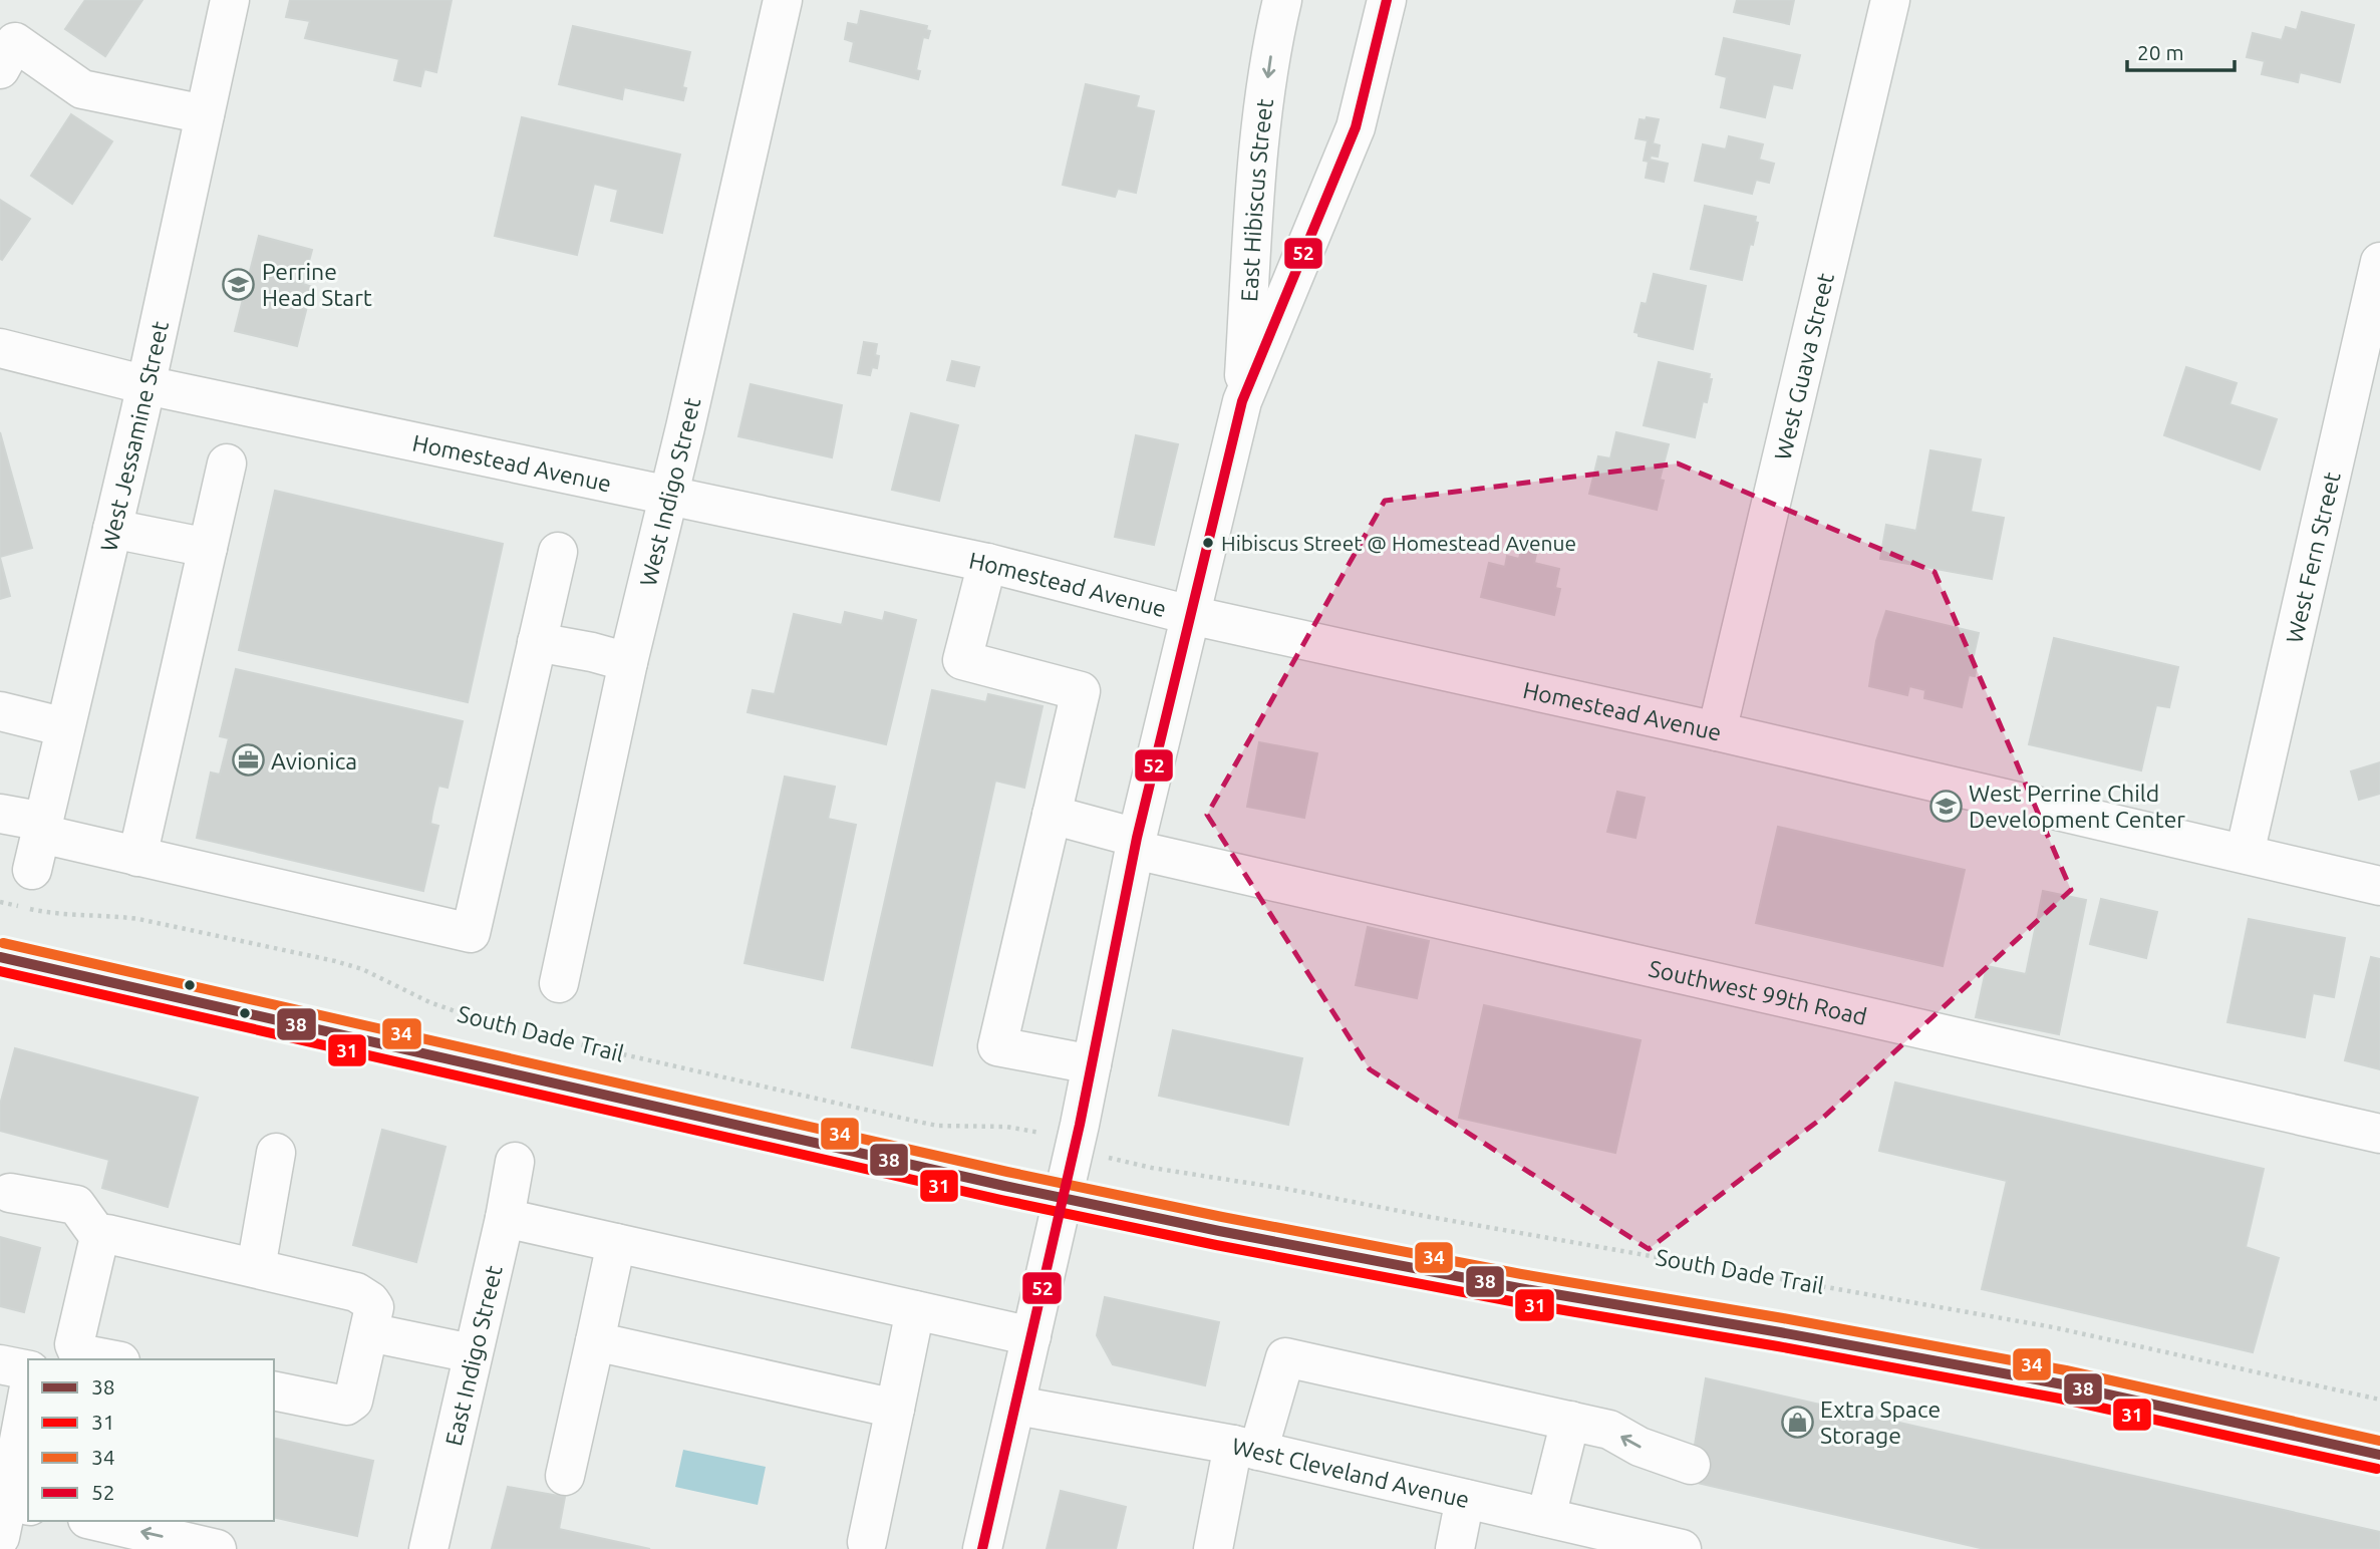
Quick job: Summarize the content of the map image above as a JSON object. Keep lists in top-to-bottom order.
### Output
{
  "streets": {
    "street": [
      "East Hibiscus Street",
      "West Guava Street",
      "West Jessamine Street",
      "Homestead Avenue",
      "West Indigo Street",
      "West Fern Street",
      "Southwest 99th Road",
      "East Indigo Street",
      "West Cleveland Avenue"
    ],
    "path": ["South Dade Trail"]
  },
  "crossings": [
    ["East Hibiscus Street", "Homestead Avenue"],
    ["East Hibiscus Street", "Southwest 99th Road"],
    ["East Hibiscus Street", "West Cleveland Avenue"],
    ["West Guava Street", "Homestead Avenue"],
    ["West Jessamine Street", "Homestead Avenue"],
    ["Homestead Avenue", "West Indigo Street"],
    ["Homestead Avenue", "West Fern Street"]
  ],
  "places": {
    "school or university": ["Perrine Head Start", "West Perrine Child Development Center"],
    "other": ["Hibiscus Street @ Homestead Avenue"],
    "office": ["Avionica"],
    "shop": ["Extra Space Storage"]
  },
  "lines": [
    "transit line 52",
    "transit line 34",
    "transit line 38",
    "transit line 31"
  ],
  "legend": [
    "38",
    "31",
    "34",
    "52"
  ],
  "scale_bar": "20 m"
}
